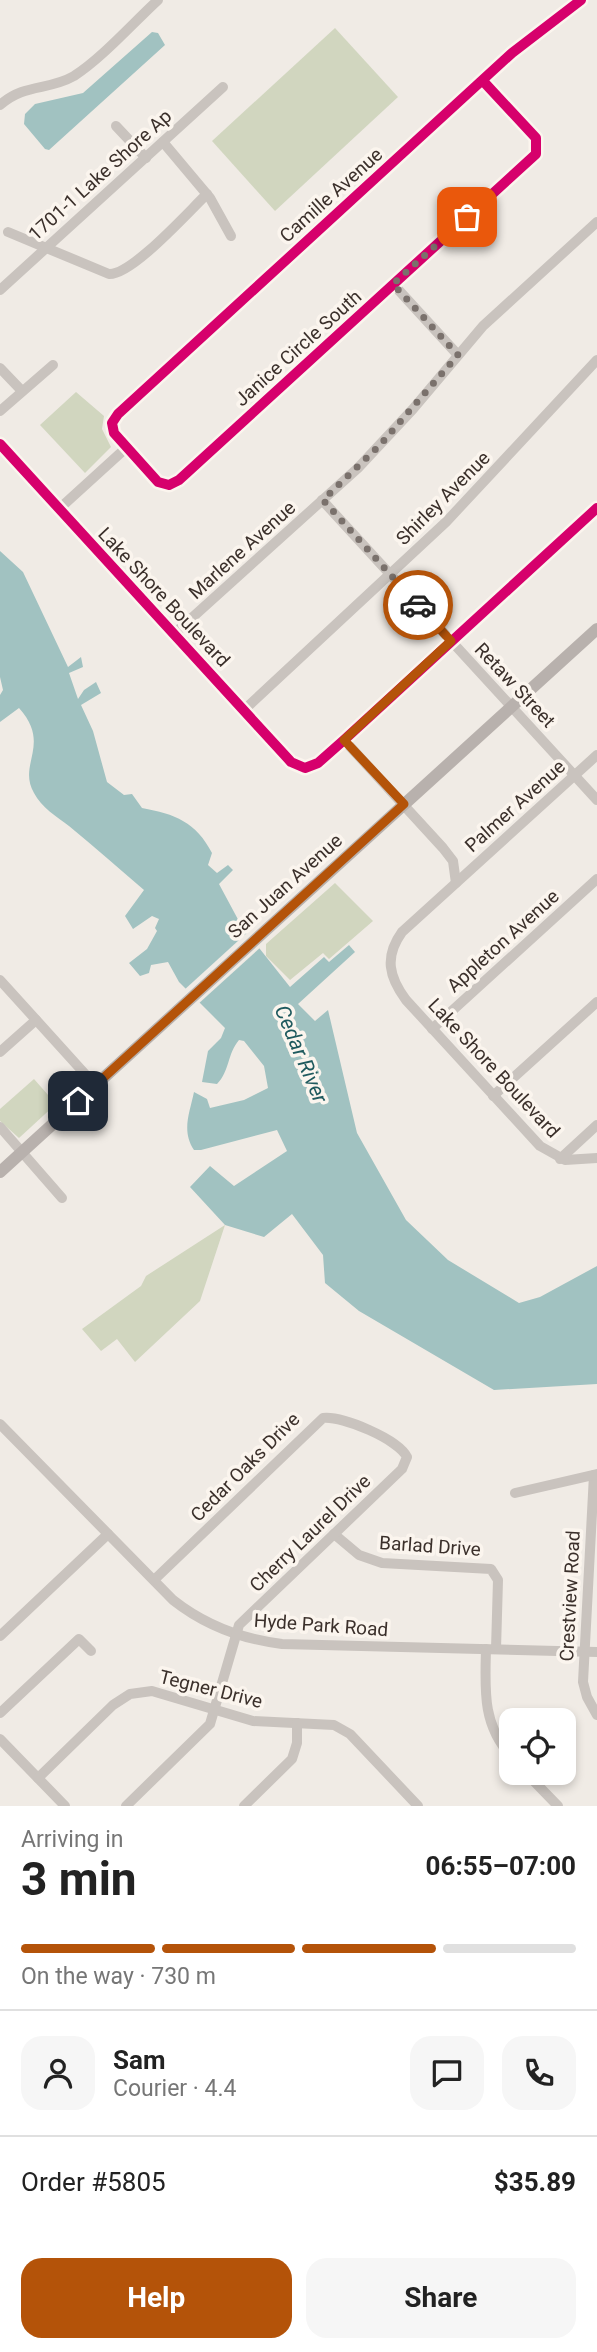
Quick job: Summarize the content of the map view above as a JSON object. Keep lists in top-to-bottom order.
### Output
{
  "streets": {
    "main road": ["San Juan Avenue"],
    "street": [
      "1701-1 Lake Shore Ap",
      "Camille Avenue",
      "Janice Circle South",
      "Shirley Avenue",
      "Marlene Avenue",
      "Lake Shore Boulevard",
      "Retaw Street",
      "Palmer Avenue",
      "Appleton Avenue",
      "Cedar Oaks Drive",
      "Cherry Laurel Drive",
      "Barlad Drive",
      "Crestview Road",
      "Hyde Park Road",
      "Tegner Drive"
    ]
  },
  "crossings": [
    ["Camille Avenue", "Janice Circle South"],
    ["Shirley Avenue", "Lake Shore Boulevard"],
    ["Shirley Avenue", "Retaw Street"],
    ["Marlene Avenue", "Lake Shore Boulevard"],
    ["Marlene Avenue", "Retaw Street"],
    ["Lake Shore Boulevard", "Palmer Avenue"],
    ["Lake Shore Boulevard", "Appleton Avenue"],
    ["Retaw Street", "Palmer Avenue"],
    ["Retaw Street", "San Juan Avenue"],
    ["Cedar Oaks Drive", "Cherry Laurel Drive"],
    ["Cedar Oaks Drive", "Hyde Park Road"],
    ["Cherry Laurel Drive", "Barlad Drive"],
    ["Cherry Laurel Drive", "Hyde Park Road"],
    ["Cherry Laurel Drive", "Tegner Drive"],
    ["Barlad Drive", "Hyde Park Road"],
    ["Crestview Road", "Hyde Park Road"]
  ],
  "water": ["Cedar River"],
  "page": {
    "heading": ["3 min", "Arriving in", "06:55–07:00"],
    "panel": [
      "Sam",
      "Courier · 4.4",
      "Order #5805",
      "$35.89"
    ],
    "bar": "On the way · 730 m",
    "buttons": ["Help", "Share"]
  }
}
